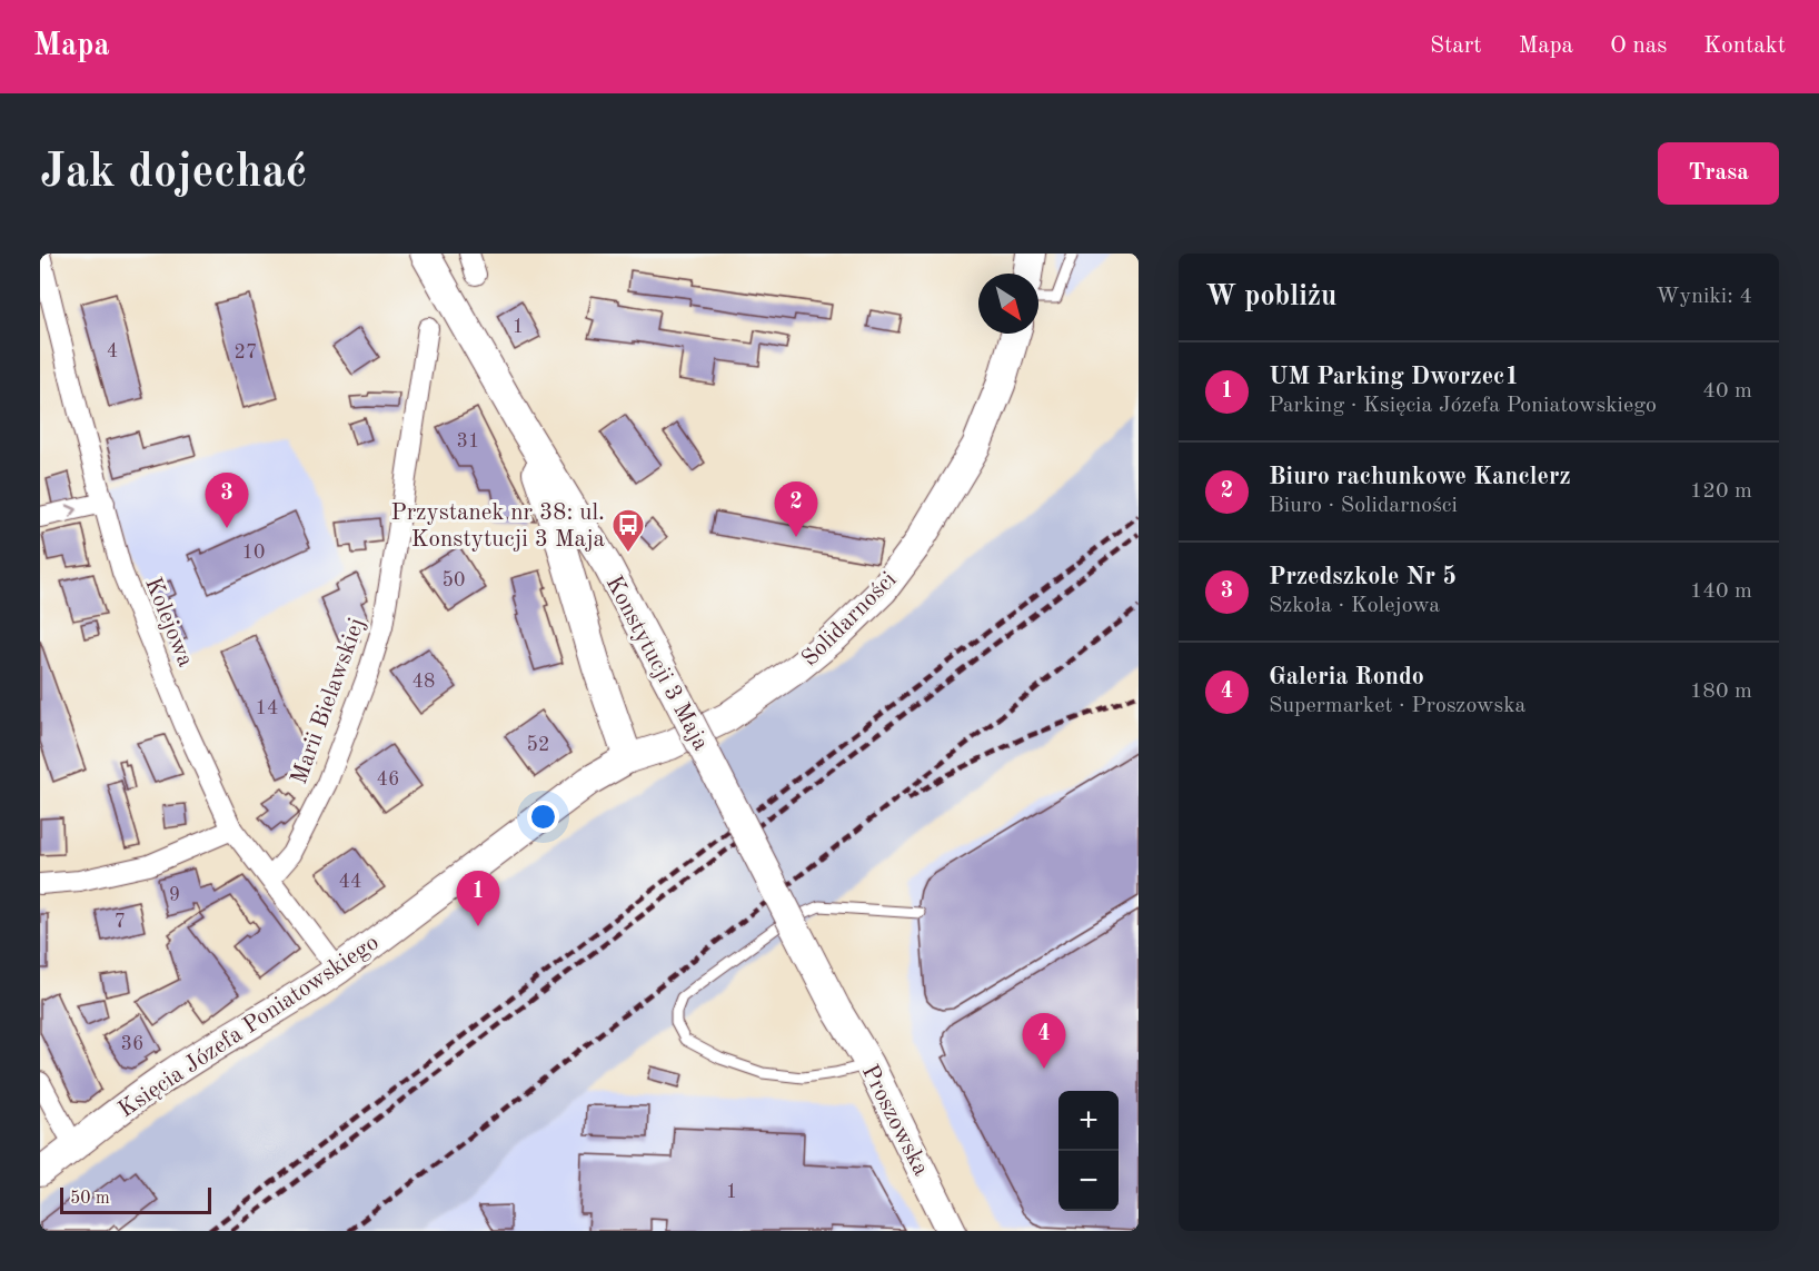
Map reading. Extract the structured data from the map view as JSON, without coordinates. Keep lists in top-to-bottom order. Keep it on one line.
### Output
{"streets":{"main road":["Solidarności","Konstytucji 3 Maja","Księcia Józefa Poniatowskiego","Proszowska"],"street":["Kolejowa","Marii Bielawskiej"]},"crossings":[["Solidarności","Księcia Józefa Poniatowskiego"],["Kolejowa","Marii Bielawskiej"],["Kolejowa","Księcia Józefa Poniatowskiego"],["Konstytucji 3 Maja","Proszowska"]],"places":{"bus stop":["Przystanek nr 38: ul. Konstytucji 3 Maja"]},"house_numbers":["1","4","27","31","10","50","48","14","52","46","44","9","7","36","1"],"scale_bar":"50 m","north":"bottom right","page":{"header":"Mapa","nav":["Start","Mapa","O nas","Kontakt"],"buttons":"Trasa","title":"Jak dojechać","heading":["W pobliżu","Wyniki: 4"],"list":[{"mark":"1","name":"UM Parking Dworzec1","note":"Parking · Księcia Józefa Poniatowskiego","value":"40 m"},{"mark":"2","name":"Biuro rachunkowe Kanclerz","note":"Biuro · Solidarności","value":"120 m"},{"mark":"3","name":"Przedszkole Nr 5","note":"Szkoła · Kolejowa","value":"140 m"},{"mark":"4","name":"Galeria Rondo","note":"Supermarket · Proszowska","value":"180 m"}],"pins":["3","2","1","4"],"map_buttons":["+","−"],"scale":"50 m"}}
